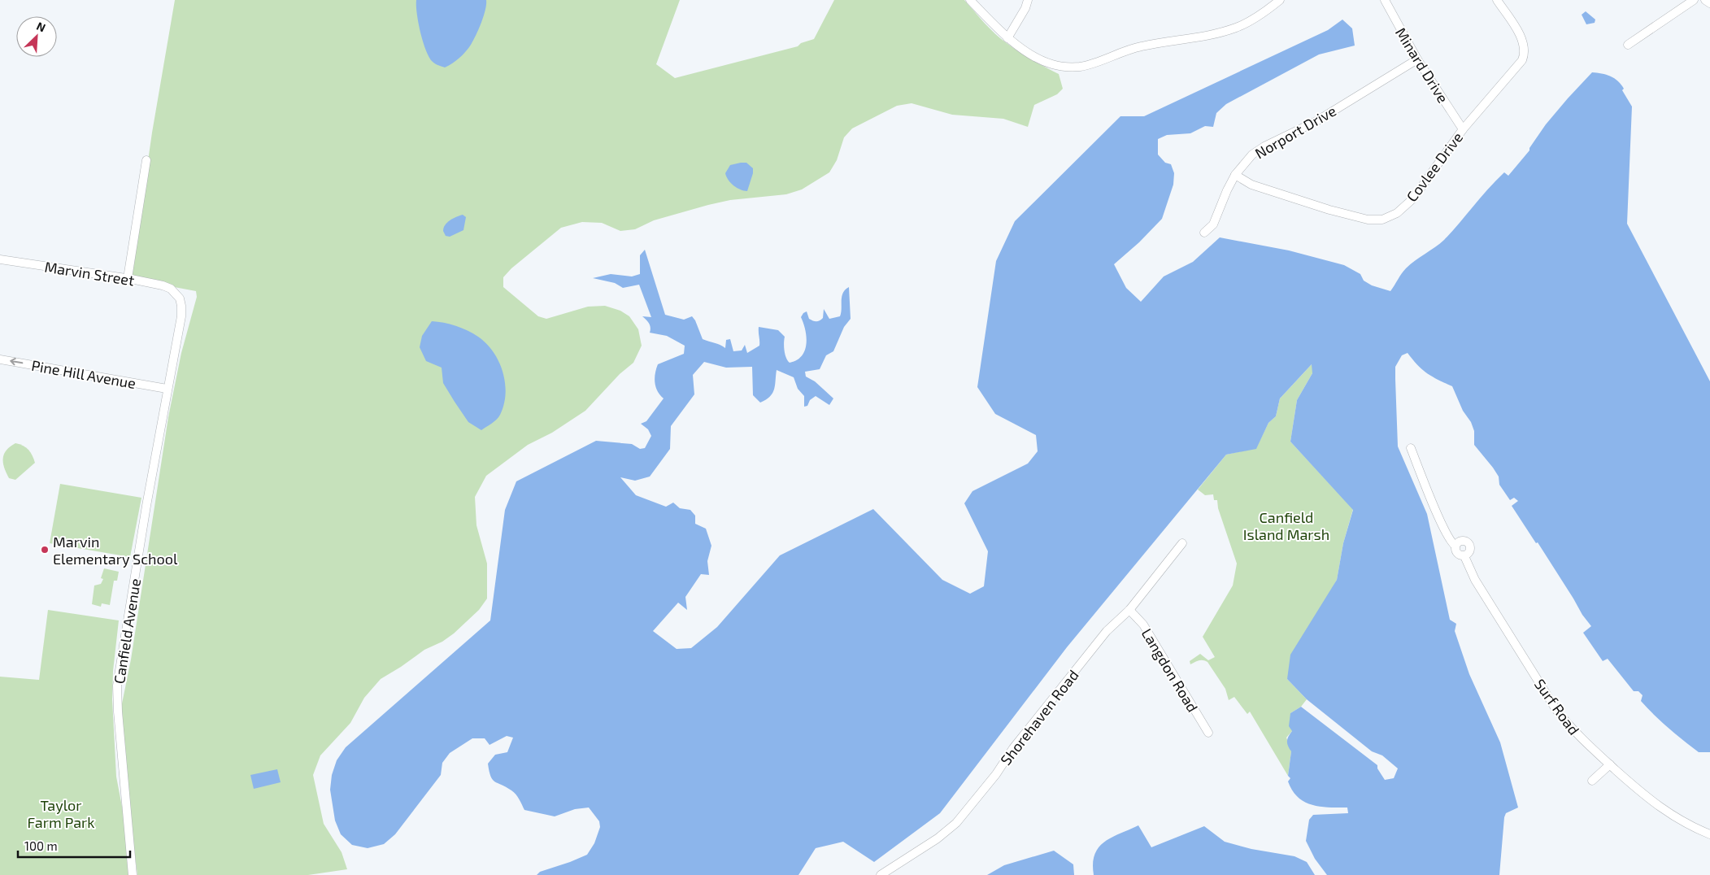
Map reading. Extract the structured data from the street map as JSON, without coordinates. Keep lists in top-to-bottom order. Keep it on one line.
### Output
{"streets":{"street":["Minard Drive","Norport Drive","Covlee Drive","Marvin Street","Pine Hill Avenue","Canfield Avenue","Langdon Road","Surf Road","Shorehaven Road"]},"crossings":[["Minard Drive","Norport Drive"],["Minard Drive","Covlee Drive"],["Norport Drive","Covlee Drive"],["Marvin Street","Canfield Avenue"],["Pine Hill Avenue","Canfield Avenue"],["Langdon Road","Shorehaven Road"]],"one_way":["Pine Hill Avenue"],"parks":["Canfield Island Marsh","Taylor Farm Park"],"places":["Marvin Elementary School"],"scale_bar":"100 m","north":"top right"}
